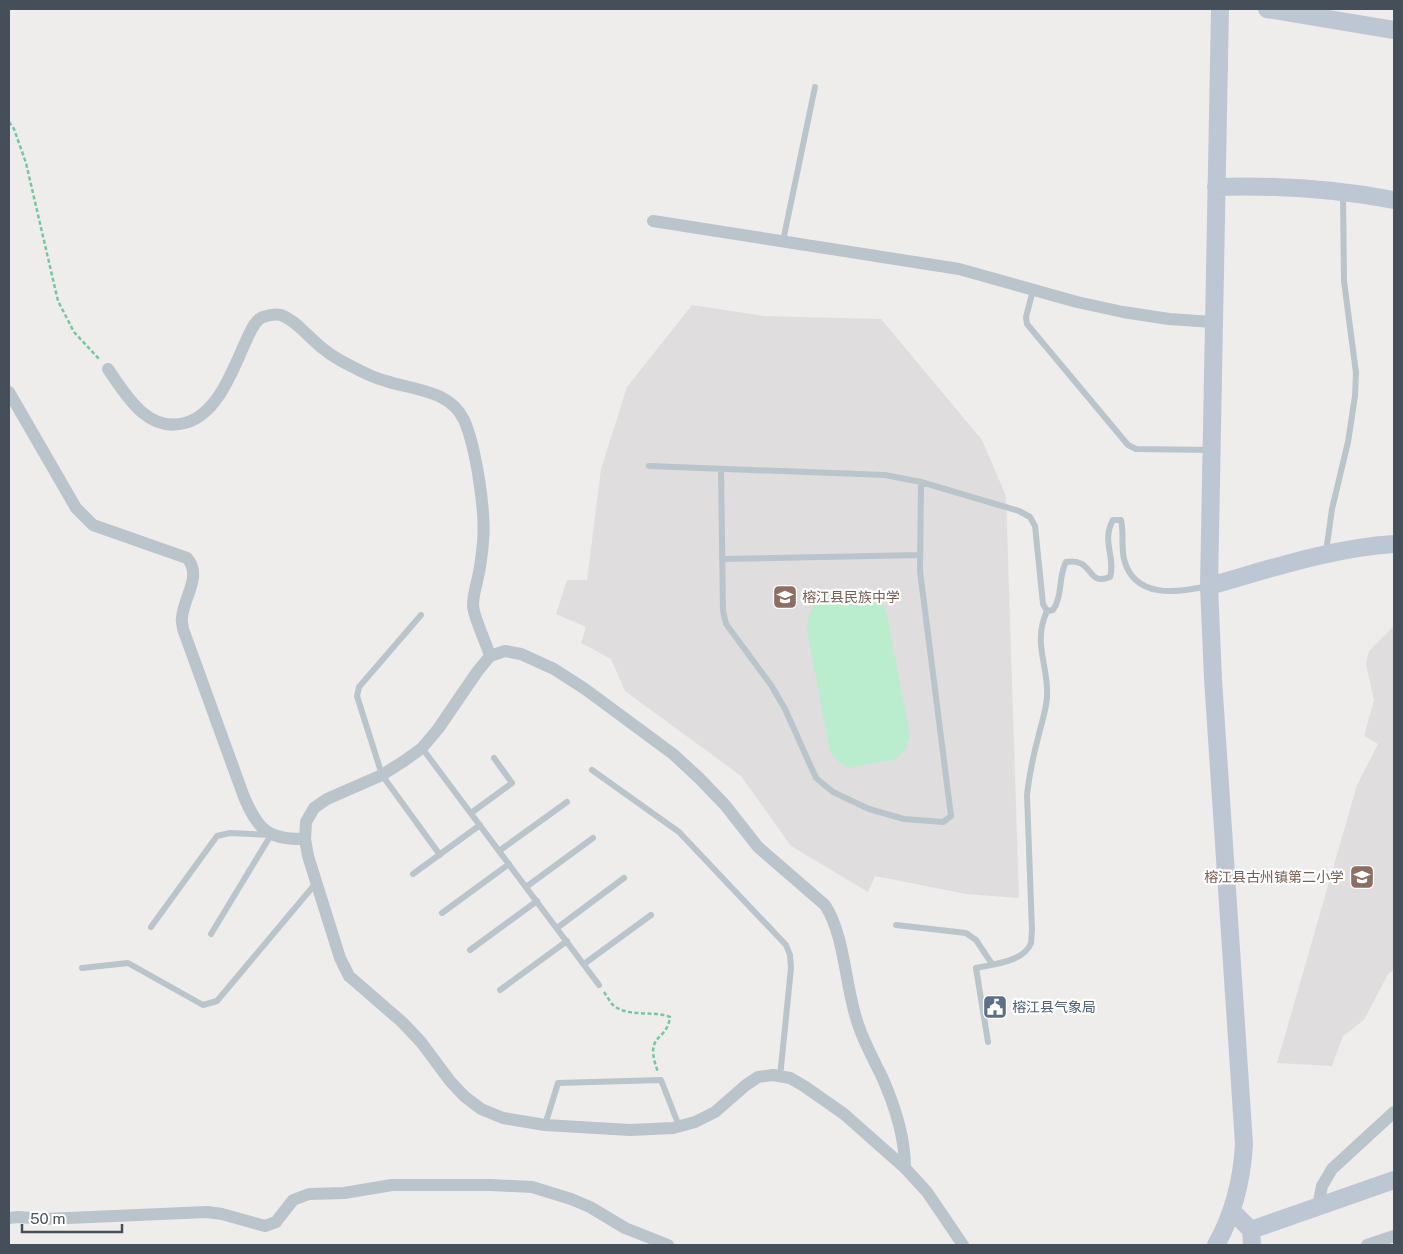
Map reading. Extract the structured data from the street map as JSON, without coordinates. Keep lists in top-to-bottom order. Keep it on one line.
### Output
{"places":{"school or university":["榕江县民族中学","榕江县古州镇第二小学"],"public building":["榕江县气象局"]},"scale_bar":"50 m"}
